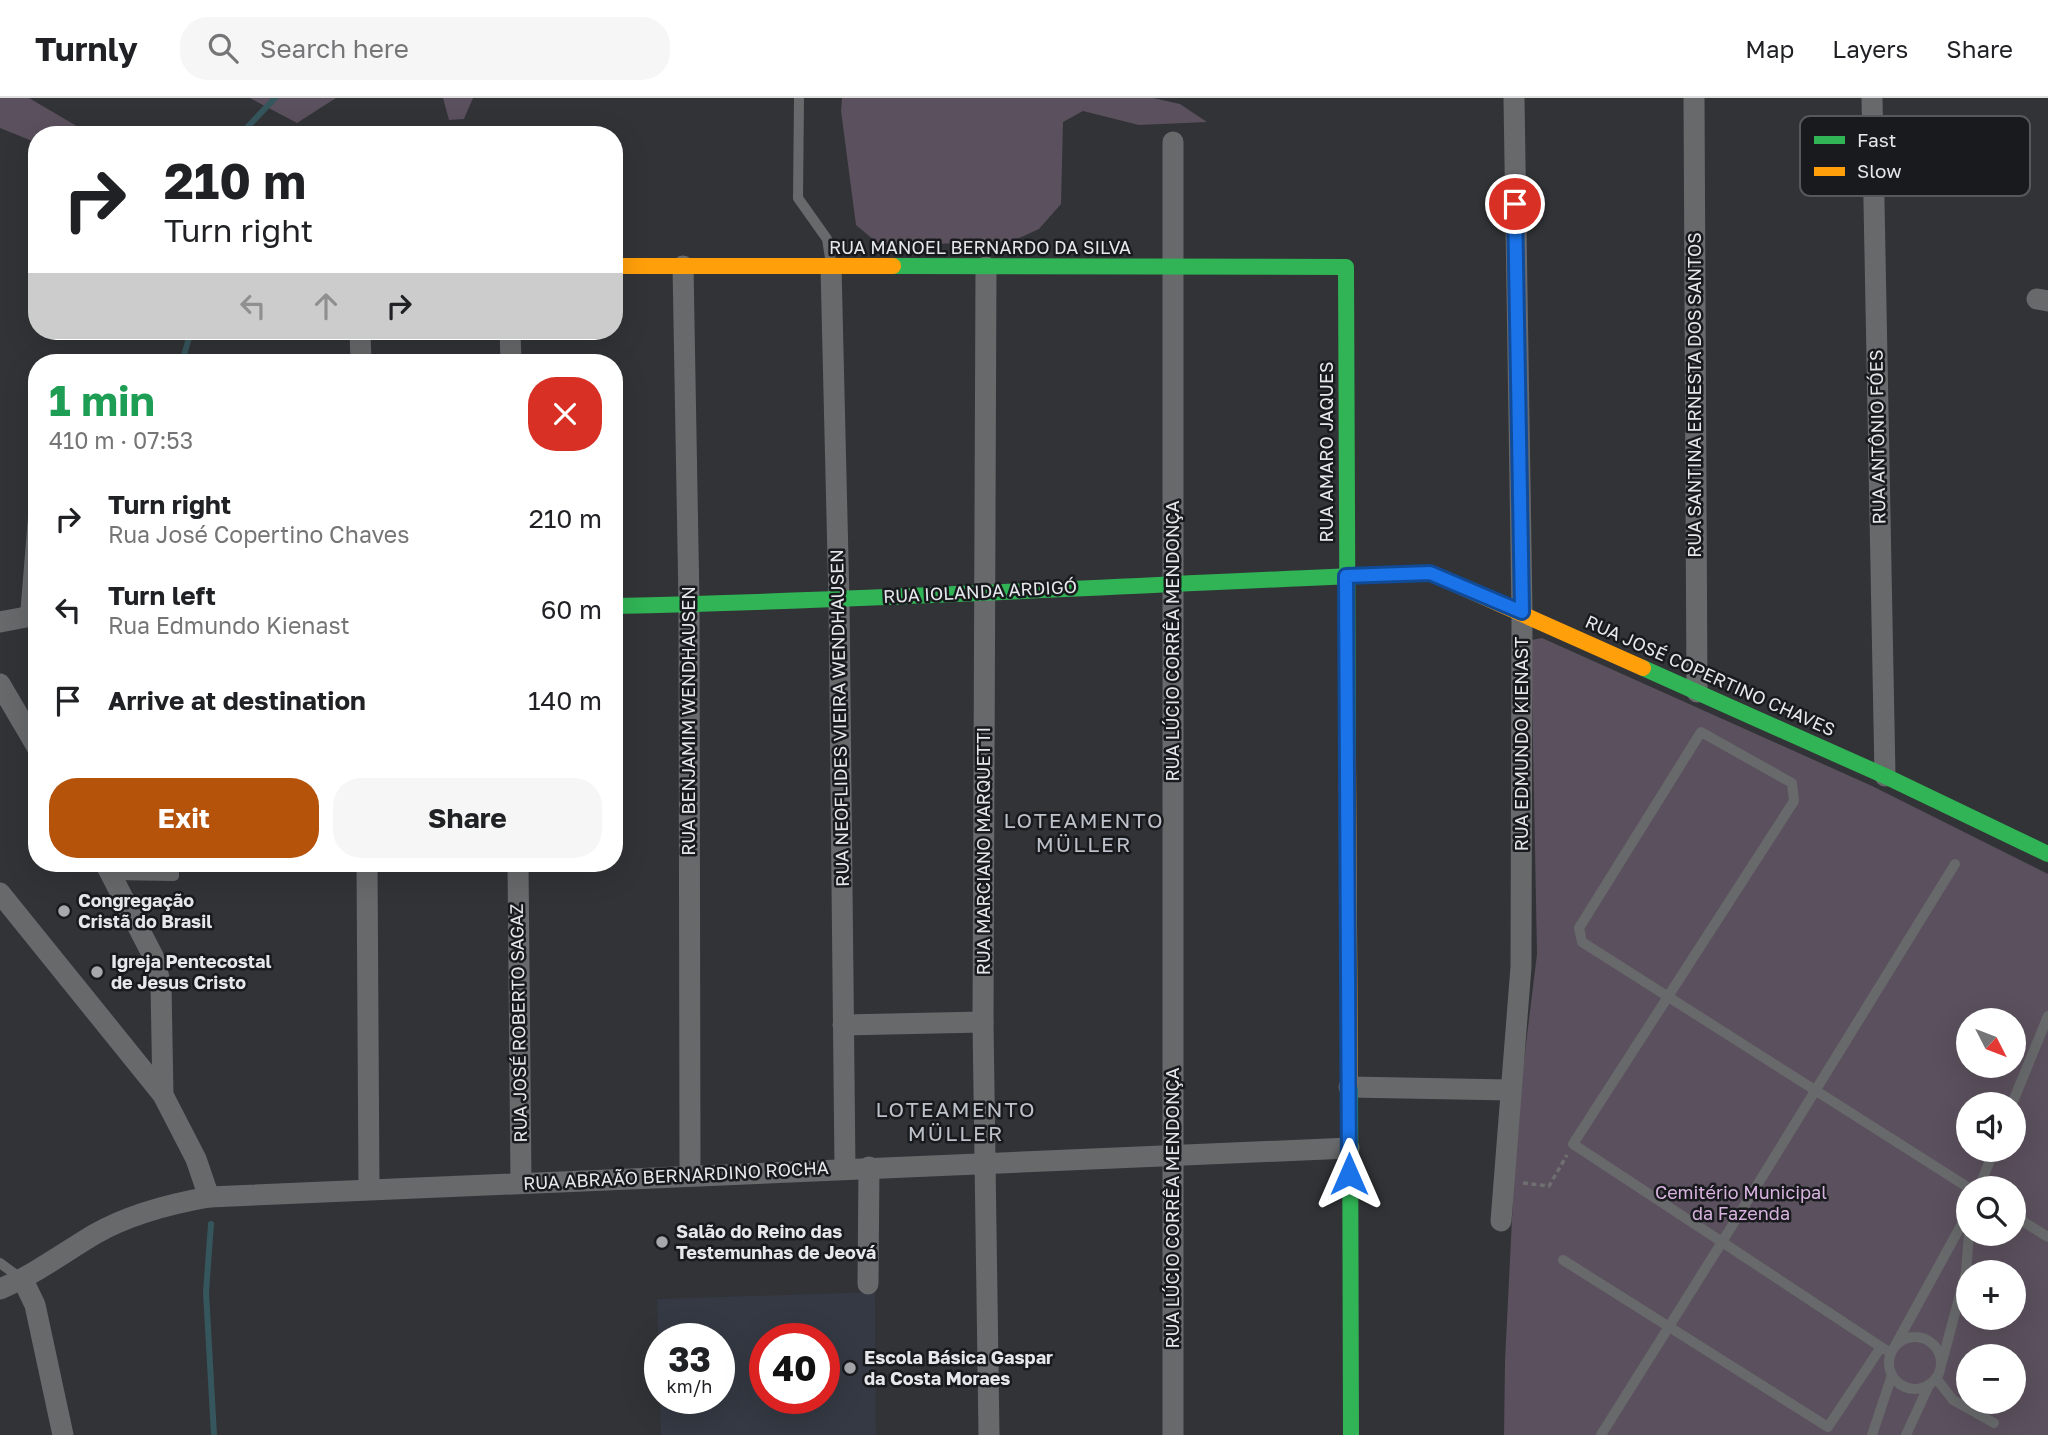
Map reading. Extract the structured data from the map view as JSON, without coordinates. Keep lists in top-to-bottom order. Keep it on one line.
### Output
{"streets":{"street":["RUA MANOEL BERNARDO DA SILVA","RUA SANTINA ERNESTA DOS SANTOS","RUA ANTÔNIO FÓES","RUA AMARO JAQUES","RUA IOLANDA ARDIGÓ","RUA LÚCIO CORRÊA MENDONÇA","RUA JOSÉ COPERTINO CHAVES","RUA NEOFLIDES VIEIRA WENDHAUSEN","RUA BENJAMIM WENDHAUSEN","RUA EDMUNDO KIENAST","RUA MARCIANO MARQUETTI","RUA JOSÉ ROBERTO SAGAZ","RUA ABRAÃO BERNARDINO ROCHA"]},"crossings":[["RUA MANOEL BERNARDO DA SILVA","RUA AMARO JAQUES"],["RUA MANOEL BERNARDO DA SILVA","RUA LÚCIO CORRÊA MENDONÇA"],["RUA MANOEL BERNARDO DA SILVA","RUA NEOFLIDES VIEIRA WENDHAUSEN"],["RUA MANOEL BERNARDO DA SILVA","RUA BENJAMIM WENDHAUSEN"],["RUA MANOEL BERNARDO DA SILVA","RUA MARCIANO MARQUETTI"],["RUA SANTINA ERNESTA DOS SANTOS","RUA JOSÉ COPERTINO CHAVES"],["RUA ANTÔNIO FÓES","RUA JOSÉ COPERTINO CHAVES"],["RUA AMARO JAQUES","RUA IOLANDA ARDIGÓ"],["RUA AMARO JAQUES","RUA JOSÉ COPERTINO CHAVES"],["RUA AMARO JAQUES","RUA ABRAÃO BERNARDINO ROCHA"],["RUA IOLANDA ARDIGÓ","RUA LÚCIO CORRÊA MENDONÇA"],["RUA IOLANDA ARDIGÓ","RUA JOSÉ COPERTINO CHAVES"],["RUA IOLANDA ARDIGÓ","RUA NEOFLIDES VIEIRA WENDHAUSEN"],["RUA IOLANDA ARDIGÓ","RUA BENJAMIM WENDHAUSEN"],["RUA IOLANDA ARDIGÓ","RUA MARCIANO MARQUETTI"],["RUA LÚCIO CORRÊA MENDONÇA","RUA ABRAÃO BERNARDINO ROCHA"],["RUA JOSÉ COPERTINO CHAVES","RUA EDMUNDO KIENAST"],["RUA NEOFLIDES VIEIRA WENDHAUSEN","RUA ABRAÃO BERNARDINO ROCHA"],["RUA BENJAMIM WENDHAUSEN","RUA ABRAÃO BERNARDINO ROCHA"],["RUA MARCIANO MARQUETTI","RUA ABRAÃO BERNARDINO ROCHA"],["RUA JOSÉ ROBERTO SAGAZ","RUA ABRAÃO BERNARDINO ROCHA"]],"districts":["LOTEAMENTO MÜLLER","LOTEAMENTO MÜLLER"],"parks":["Cemitério Municipal da Fazenda"],"places":["Congregação Cristã do Brasil","Igreja Pentecostal de Jesus Cristo","Salão do Reino das Testemunhas de Jeová","Escola Básica Gaspar da Costa Moraes"],"legend":["Fast","Slow"],"north":"bottom right","page":{"header":"Turnly","search":"Search here","nav":["Map","Layers","Share"],"turn":["210 m","Turn right"],"heading":["1 min","410 m · 07:53"],"list":[{"name":"Turn right","note":"Rua José Copertino Chaves","value":"210 m"},{"name":"Turn left","note":"Rua Edmundo Kienast","value":"60 m"},{"name":"Arrive at destination","value":"140 m"}],"buttons":["Exit","Share"],"map_buttons":["+","−"],"speed":"33 km/h","limit":"40"}}
